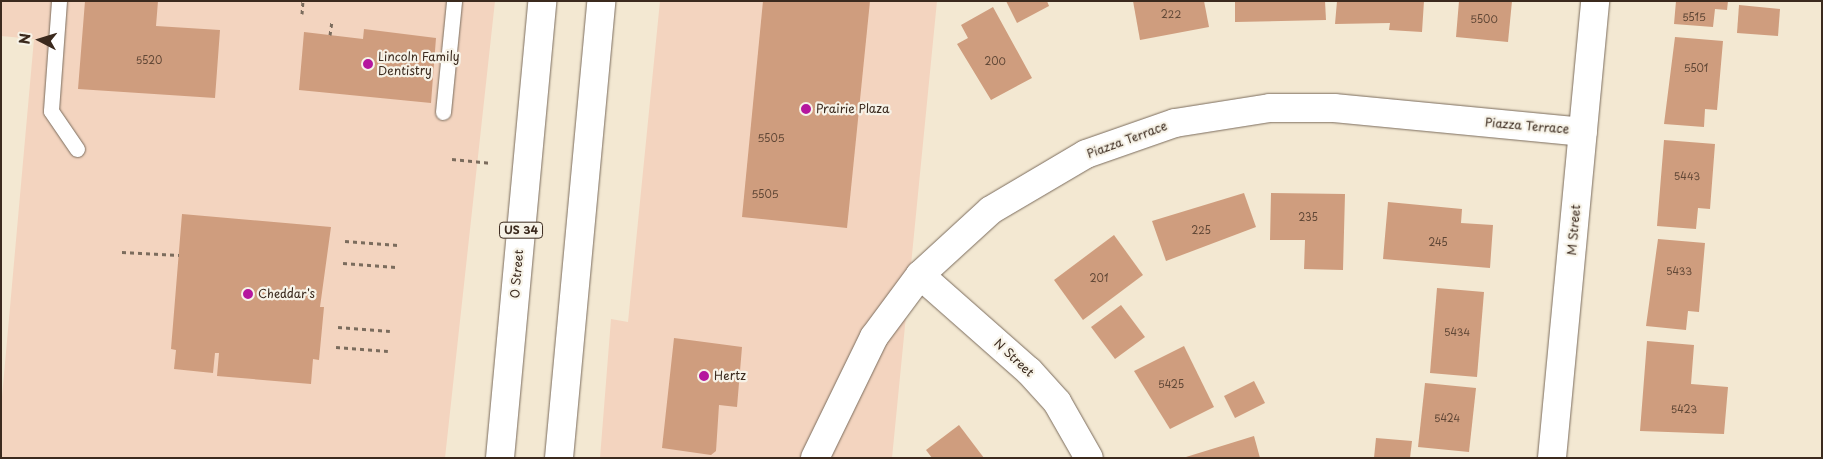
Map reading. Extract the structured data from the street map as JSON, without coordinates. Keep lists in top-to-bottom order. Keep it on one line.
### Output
{"streets":{"street":["Piazza Terrace","US 34","M Street","O Street","N Street"]},"crossings":[["Piazza Terrace","M Street"],["Piazza Terrace","N Street"]],"places":["Lincoln Family Dentistry","Prairie Plaza","Cheddar's","Hertz"],"house_numbers":["222","5515","5500","5520","200","5501","5505","5443","5505","235","225","245","5433","201","5434","5425","5423","5424"],"north":"left"}
